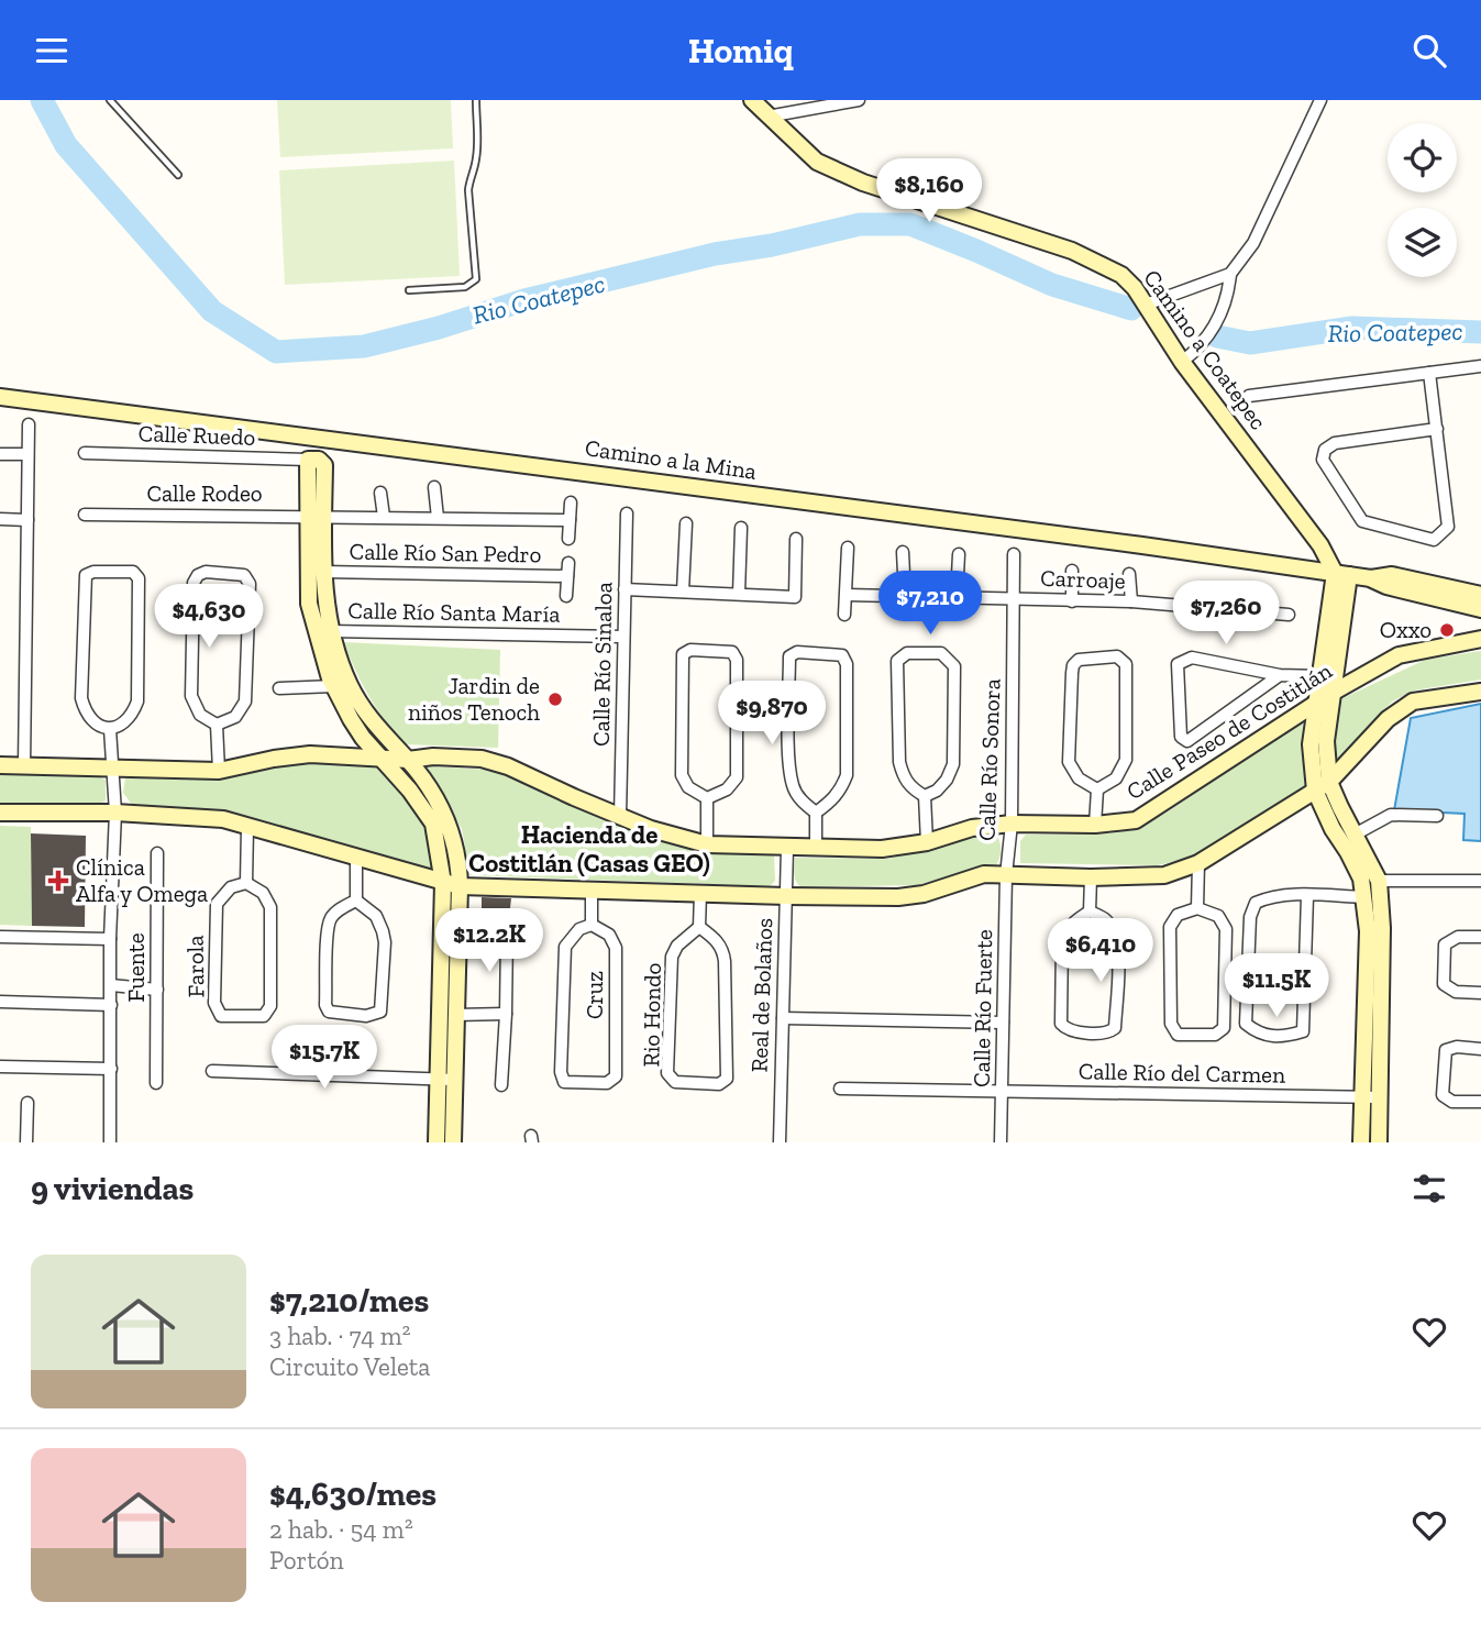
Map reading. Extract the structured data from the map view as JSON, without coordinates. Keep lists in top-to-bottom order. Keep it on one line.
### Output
{"streets":{"street":["Camino a Coatepec","Calle Ruedo","Camino a la Mina","Calle Rodeo","Calle Río San Pedro","Carroaje","Calle Río Santa María","Calle Río Sinaloa","Calle Paseo de Costitlán","Calle Río Sonora","Farola","Fuente","Cruz","Real de Bolaños","Calle Río Fuerte","Rio Hondo","Calle Río del Carmen"]},"crossings":[["Camino a Coatepec","Camino a la Mina"],["Carroaje","Calle Río Sonora"],["Calle Río Santa María","Calle Río Sinaloa"],["Calle Río Sinaloa","Calle Paseo de Costitlán"],["Calle Paseo de Costitlán","Calle Río Sonora"],["Calle Paseo de Costitlán","Real de Bolaños"],["Calle Río Sonora","Calle Río Fuerte"],["Calle Río Fuerte","Calle Río del Carmen"]],"districts":["Hacienda de Costitlán (Casas GEO)"],"water":["Rio Coatepec"],"places":{"other":["Oxxo","Jardin de niños Tenoch"],"health":["Clínica Alfa y Omega"]},"page":{"header":"Homiq","price":["$8,160","$7,210","$7,260","$4,630","$9,870","$12.2K","$6,410","$11.5K","$15.7K"],"heading":"9 viviendas","list":[{"name":"$7,210/mes","note":"3 hab. · 74 m² · Circuito Veleta"},{"name":"$4,630/mes","note":"2 hab. · 54 m² · Portón"}]}}
